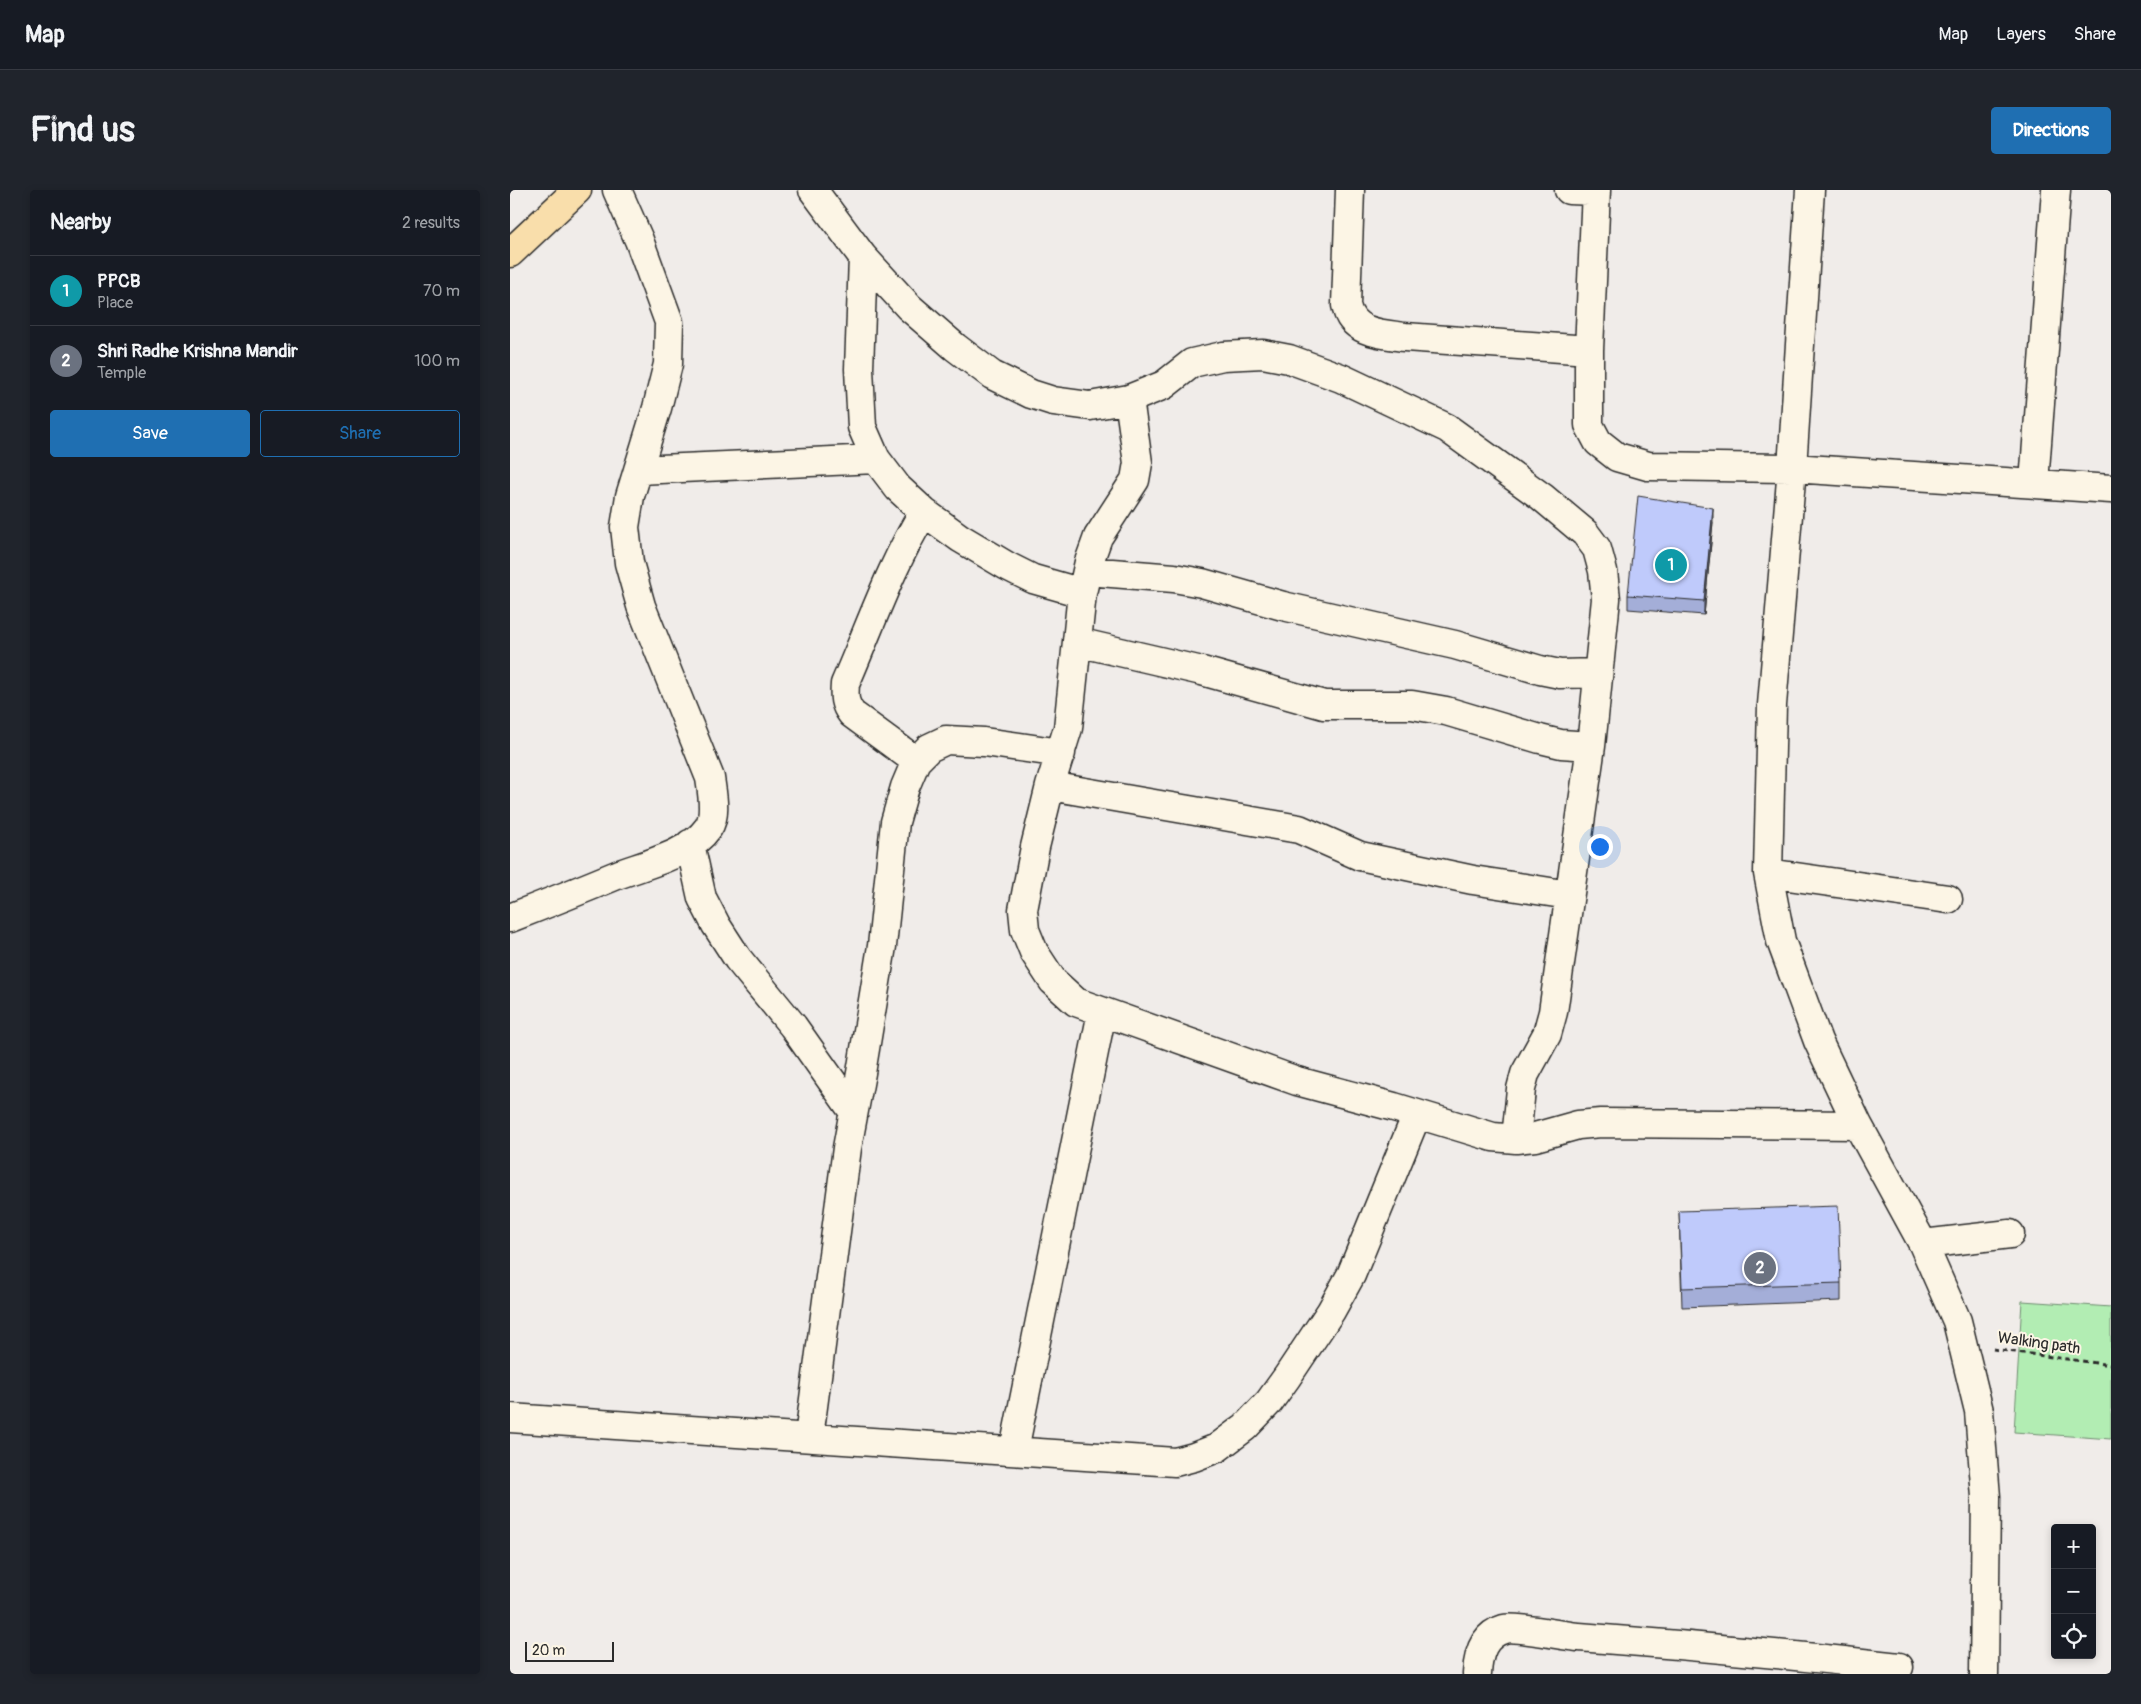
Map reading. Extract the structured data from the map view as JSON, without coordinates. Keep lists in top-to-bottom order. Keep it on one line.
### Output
{"streets":{"path":["Walking path"]},"scale_bar":"20 m","page":{"header":"Map","nav":["Map","Layers","Share"],"buttons":["Directions",["Save","Share"]],"title":"Find us","heading":["Nearby","2 results"],"list":[{"mark":"1","name":"PPCB","note":"Place","value":"70 m"},{"mark":"2","name":"Shri Radhe Krishna Mandir","note":"Temple","value":"100 m"}],"pins":["1","2"],"map_buttons":["+","−"],"scale":"20 m"}}
